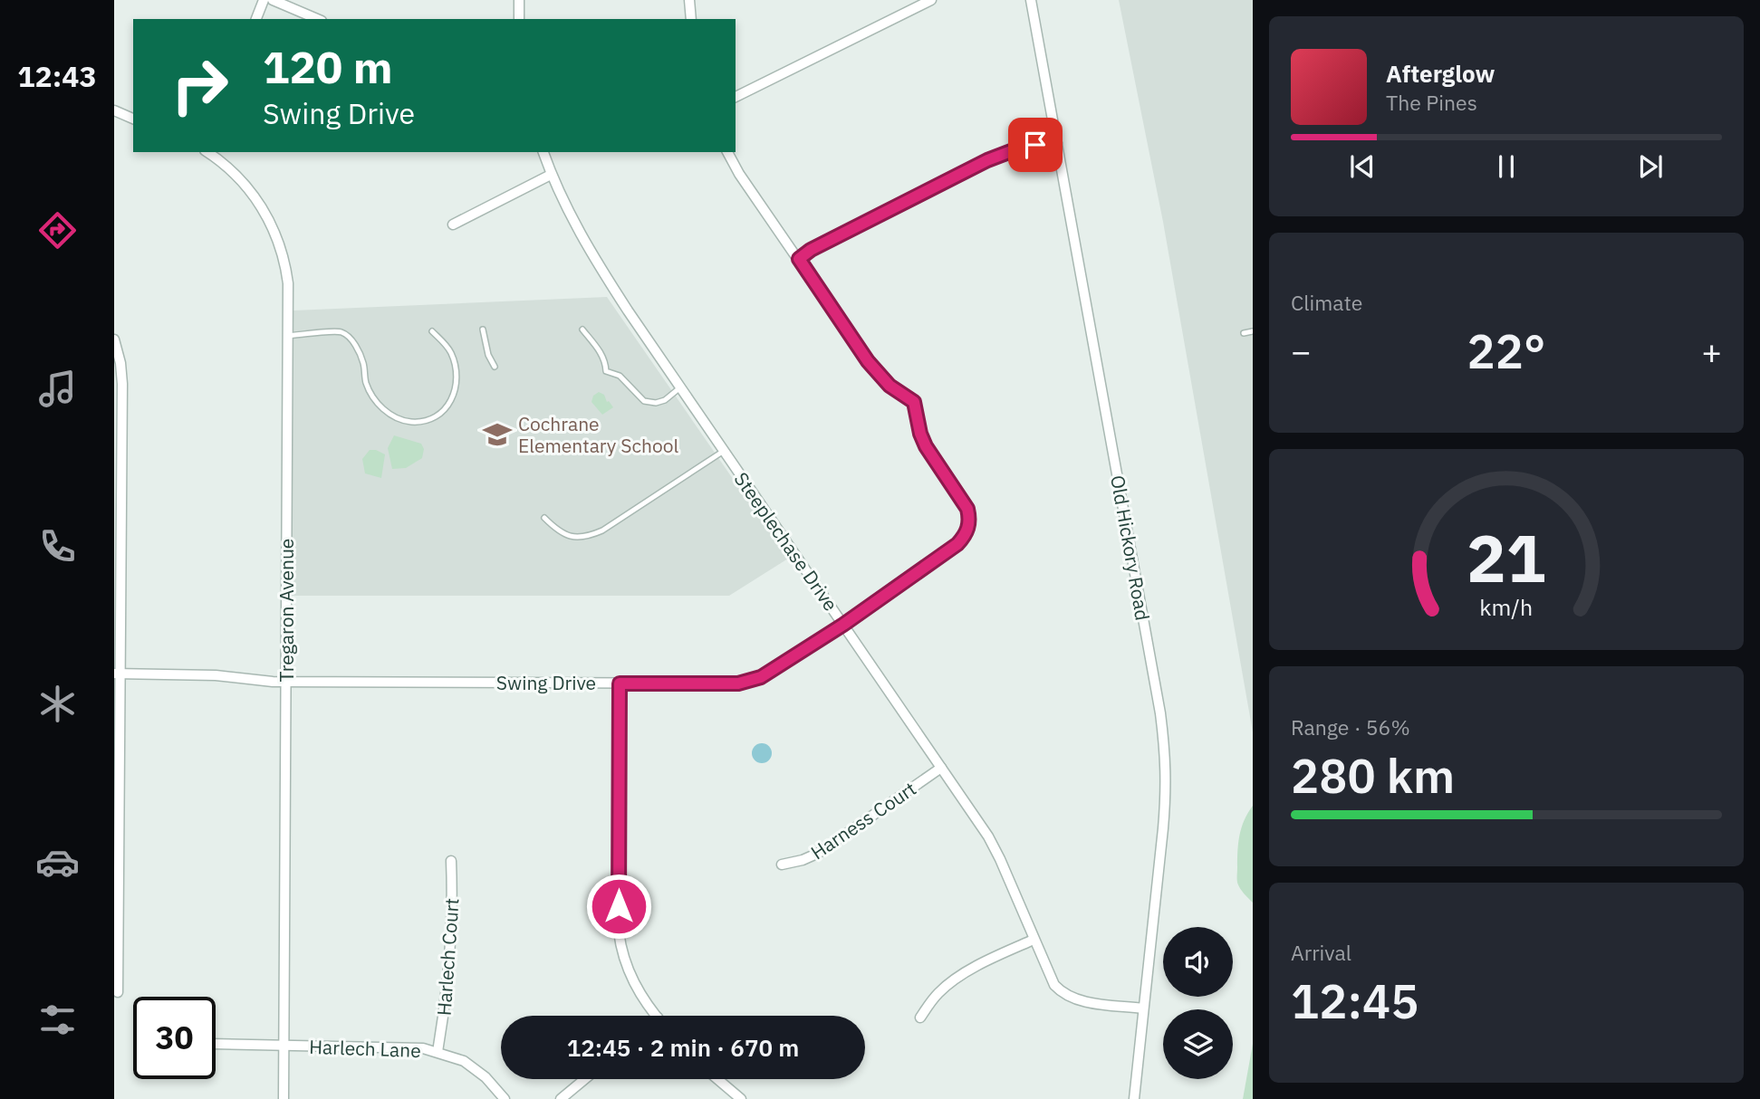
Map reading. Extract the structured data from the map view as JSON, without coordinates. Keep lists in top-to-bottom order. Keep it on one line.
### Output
{"streets":{"street":["Steeplechase Drive","Old Hickory Road","Tregaron Avenue","Swing Drive","Harness Court","Harlech Court","Harlech Lane"]},"crossings":[["Steeplechase Drive","Old Hickory Road"],["Steeplechase Drive","Swing Drive"],["Steeplechase Drive","Harness Court"],["Tregaron Avenue","Swing Drive"],["Tregaron Avenue","Harlech Lane"],["Harlech Court","Harlech Lane"]],"places":{"school or university":["Cochrane Elementary School"]},"page":{"tabs":"12:43","turn":["120 m","Swing Drive"],"song":["Afterglow","The Pines"],"tile":["Climate",["Range · 56%","280 km"],["Arrival","12:45"]],"heat":["−","22°","+"],"limit":"30","trip":"12:45 · 2 min · 670 m","gauge":["21","km/h"]}}
